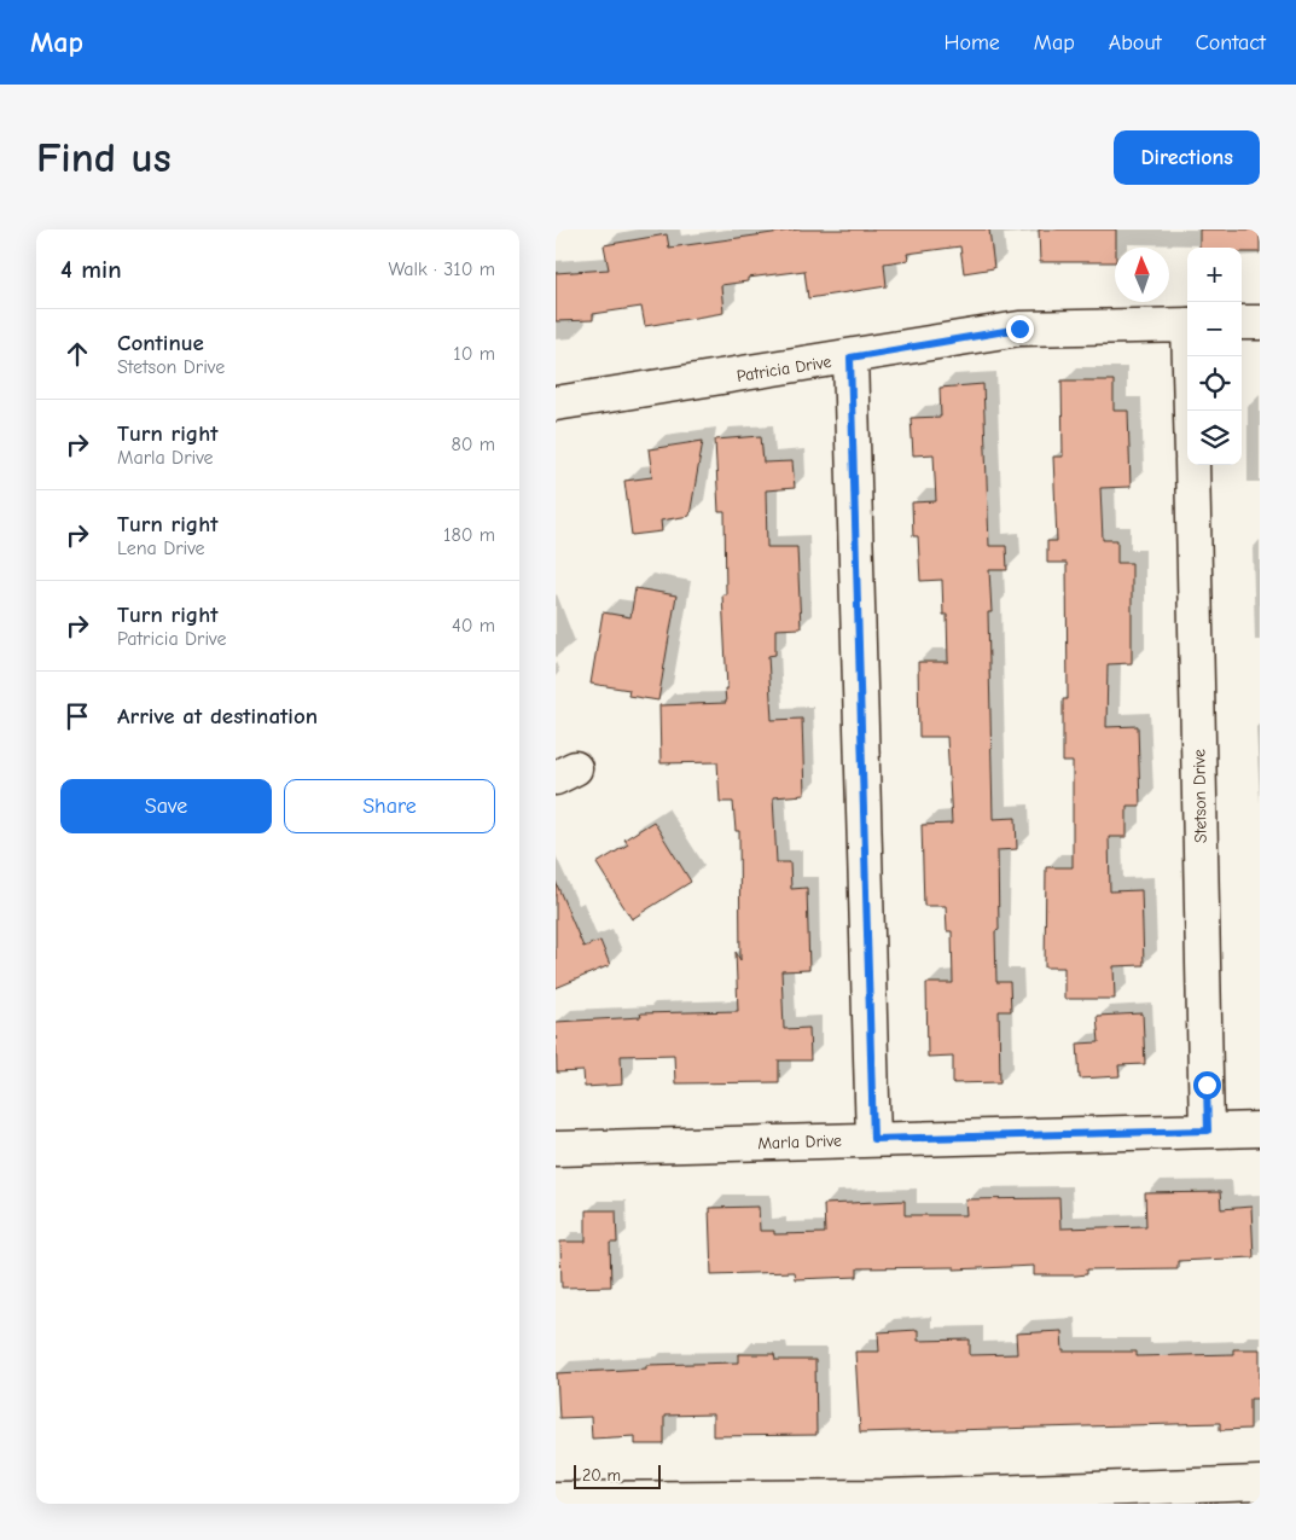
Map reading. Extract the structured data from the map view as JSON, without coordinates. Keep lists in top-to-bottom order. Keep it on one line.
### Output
{"streets":{"street":["Patricia Drive","Stetson Drive","Marla Drive"]},"crossings":[["Stetson Drive","Marla Drive"]],"scale_bar":"20 m","north":"top","page":{"header":"Map","nav":["Home","Map","About","Contact"],"buttons":["Directions",["Save","Share"]],"title":"Find us","heading":["4 min","Walk · 310 m"],"map_buttons":["+","−"],"list":[["Continue","Stetson Drive","10 m"],["Turn right","Marla Drive","80 m"],["Turn right","Lena Drive","180 m"],["Turn right","Patricia Drive","40 m"],"Arrive at destination"],"scale":"20 m"}}
